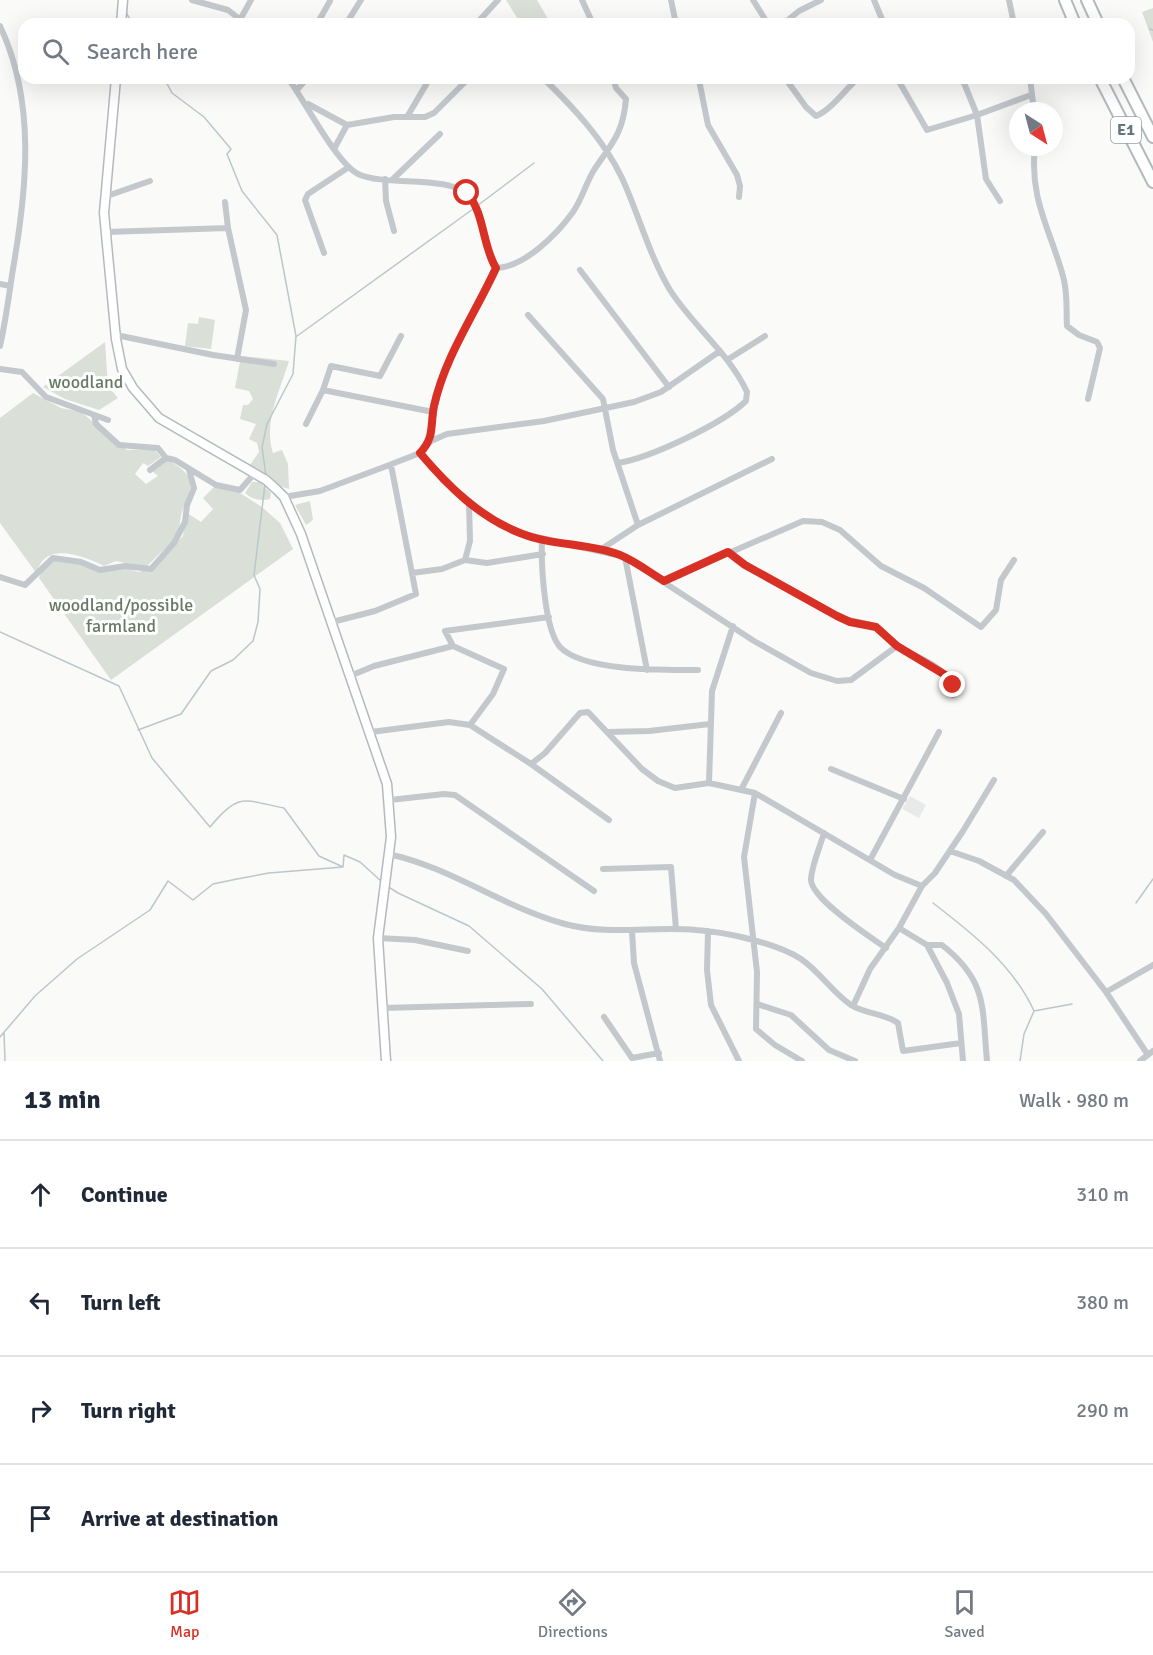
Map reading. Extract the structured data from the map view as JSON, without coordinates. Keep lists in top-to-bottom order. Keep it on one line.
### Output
{"streets":{"highway":["E1"]},"parks":["woodland","woodland/possible farmland"],"north":"bottom right","page":{"search":"Search here","heading":["13 min","Walk · 980 m"],"list":[["Continue","310 m"],["Turn left","380 m"],["Turn right","290 m"],"Arrive at destination"],"nav":["Map","Directions","Saved"]}}
